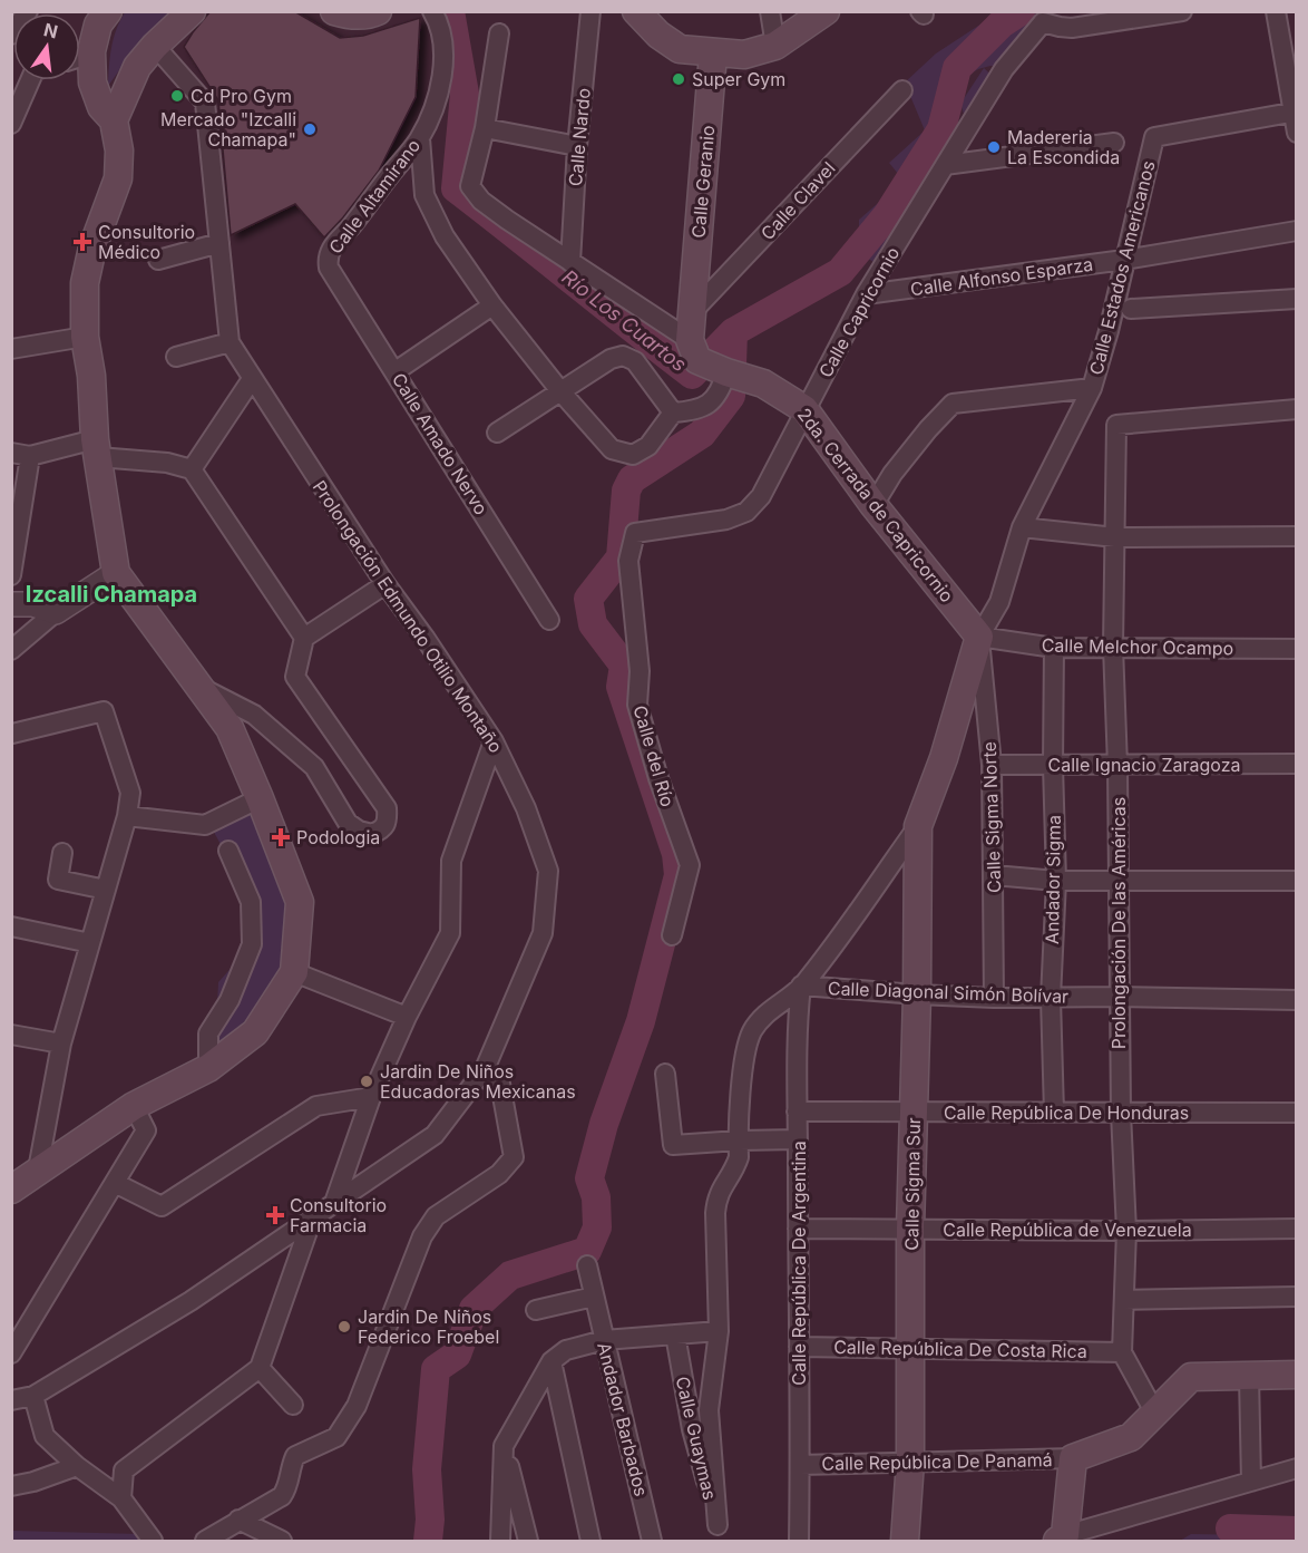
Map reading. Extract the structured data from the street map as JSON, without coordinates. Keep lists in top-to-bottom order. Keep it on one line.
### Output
{"streets":{"main road":["Calle Geranio","Calle Estados Americanos","2da. Cerrada de Capricornio","Calle Sigma Sur"],"street":["Calle Nardo","Calle Altamirano","Calle Clavel","Calle Alfonso Esparza","Calle Capricornio","Calle Amado Nervo","Prolongación Edmundo Otilio Montaño","Calle Melchor Ocampo","Calle del Río","Calle Ignacio Zaragoza","Calle Sigma Norte","Andador Sigma","Prolongación De las Américas","Calle Diagonal Simón Bolívar","Calle República De Honduras","Calle República de Venezuela","Calle República De Argentina","Calle República De Costa Rica","Andador Barbados","Calle Guaymas","Calle República De Panamá"]},"crossings":[["Calle Geranio","Calle Clavel"],["Calle Altamirano","Calle Amado Nervo"],["Calle Estados Americanos","Calle Alfonso Esparza"],["Calle Estados Americanos","2da. Cerrada de Capricornio"],["Calle Estados Americanos","Calle Melchor Ocampo"],["Calle Estados Americanos","Calle Sigma Norte"],["Calle Estados Americanos","Calle Diagonal Simón Bolívar"],["Calle Estados Americanos","Calle Sigma Sur"],["Calle Estados Americanos","Calle República De Argentina"],["Calle Estados Americanos","Calle Guaymas"],["Calle Alfonso Esparza","Calle Capricornio"],["Calle Capricornio","2da. Cerrada de Capricornio"],["Calle Capricornio","Calle del Río"],["2da. Cerrada de Capricornio","Calle Melchor Ocampo"],["2da. Cerrada de Capricornio","Calle Sigma Norte"],["Calle Melchor Ocampo","Calle Sigma Norte"],["Calle Melchor Ocampo","Andador Sigma"],["Calle Melchor Ocampo","Prolongación De las Américas"],["Calle Ignacio Zaragoza","Calle Sigma Norte"],["Calle Ignacio Zaragoza","Andador Sigma"],["Calle Ignacio Zaragoza","Prolongación De las Américas"],["Calle Sigma Norte","Calle Diagonal Simón Bolívar"],["Andador Sigma","Calle Diagonal Simón Bolívar"],["Andador Sigma","Calle República De Honduras"],["Prolongación De las Américas","Calle Diagonal Simón Bolívar"],["Prolongación De las Américas","Calle República De Honduras"],["Prolongación De las Américas","Calle República de Venezuela"],["Prolongación De las Américas","Calle República De Costa Rica"],["Calle Diagonal Simón Bolívar","Calle Sigma Sur"],["Calle Diagonal Simón Bolívar","Calle República De Argentina"],["Calle República De Honduras","Calle Sigma Sur"],["Calle República De Honduras","Calle República De Argentina"],["Calle Sigma Sur","Calle República de Venezuela"],["Calle Sigma Sur","Calle República De Costa Rica"],["Calle Sigma Sur","Calle República De Panamá"],["Calle República de Venezuela","Calle República De Argentina"],["Calle República De Argentina","Calle República De Costa Rica"],["Calle República De Argentina","Calle República De Panamá"]],"districts":["Izcalli Chamapa"],"water":["Río Los Cuartos"],"places":{"other":["Super Gym","Cd Pro Gym","Mercado \"Izcalli Chamapa\"","Madereria La Escondida","Jardin De Niños Educadoras Mexicanas","Jardin De Niños Federico Froebel"],"health":["Consultorio Médico","Podologia","Consultorio Farmacia"]},"north":"top"}
